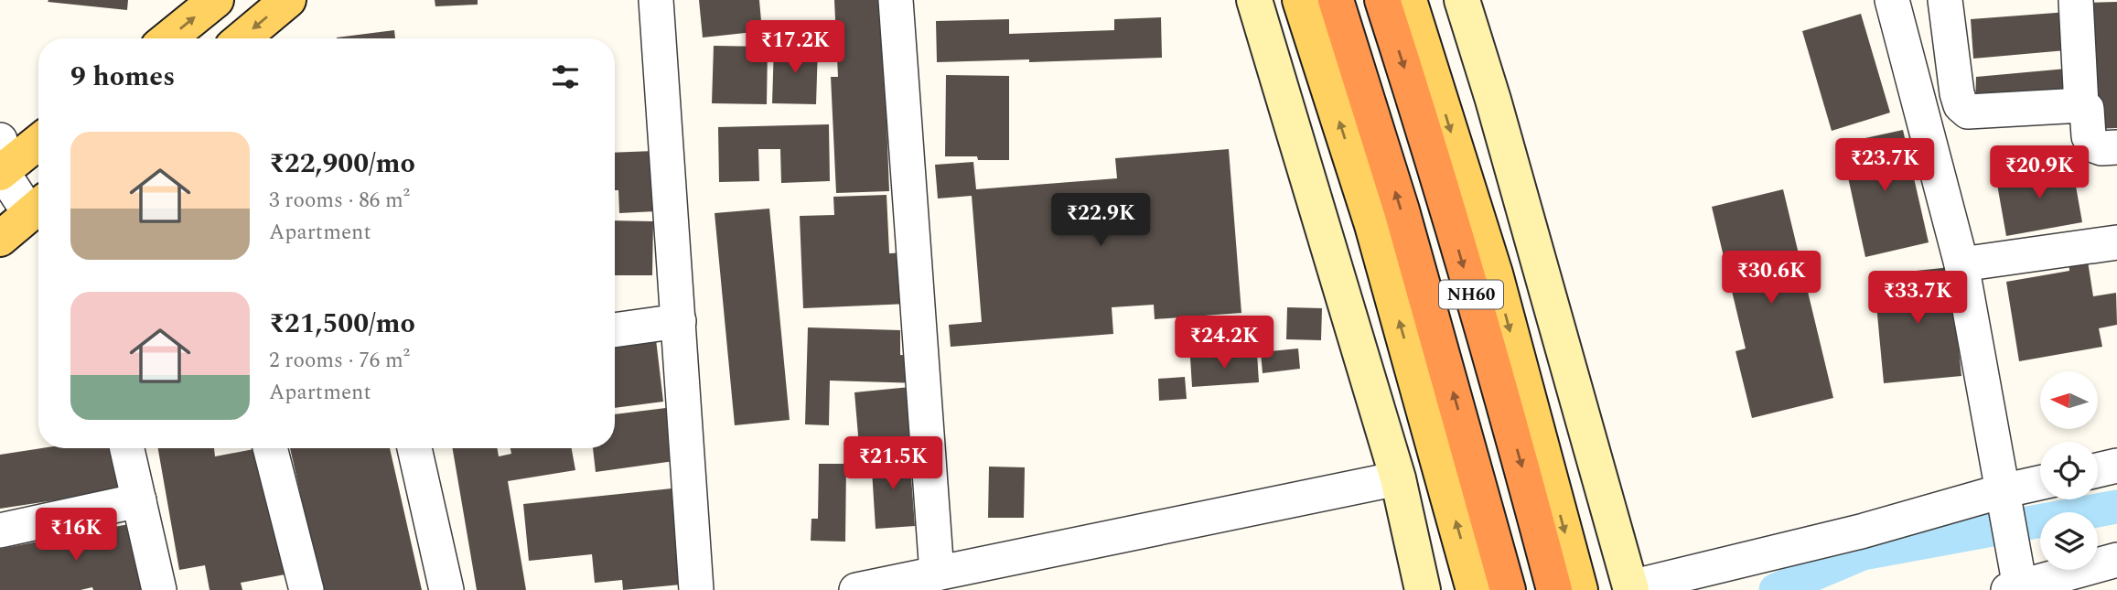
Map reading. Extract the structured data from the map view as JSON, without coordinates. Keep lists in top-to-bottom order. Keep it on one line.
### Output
{"streets":{"highway":["NH60"]},"north":"left","page":{"price":["₹17.2K","₹23.7K","₹20.9K","₹22.9K","₹30.6K","₹33.7K","₹24.2K","₹21.5K","₹16K"],"heading":"9 homes","list":[{"name":"₹22,900/mo","note":"3 rooms · 86 m² · Apartment"},{"name":"₹21,500/mo","note":"2 rooms · 76 m² · Apartment"}]}}
